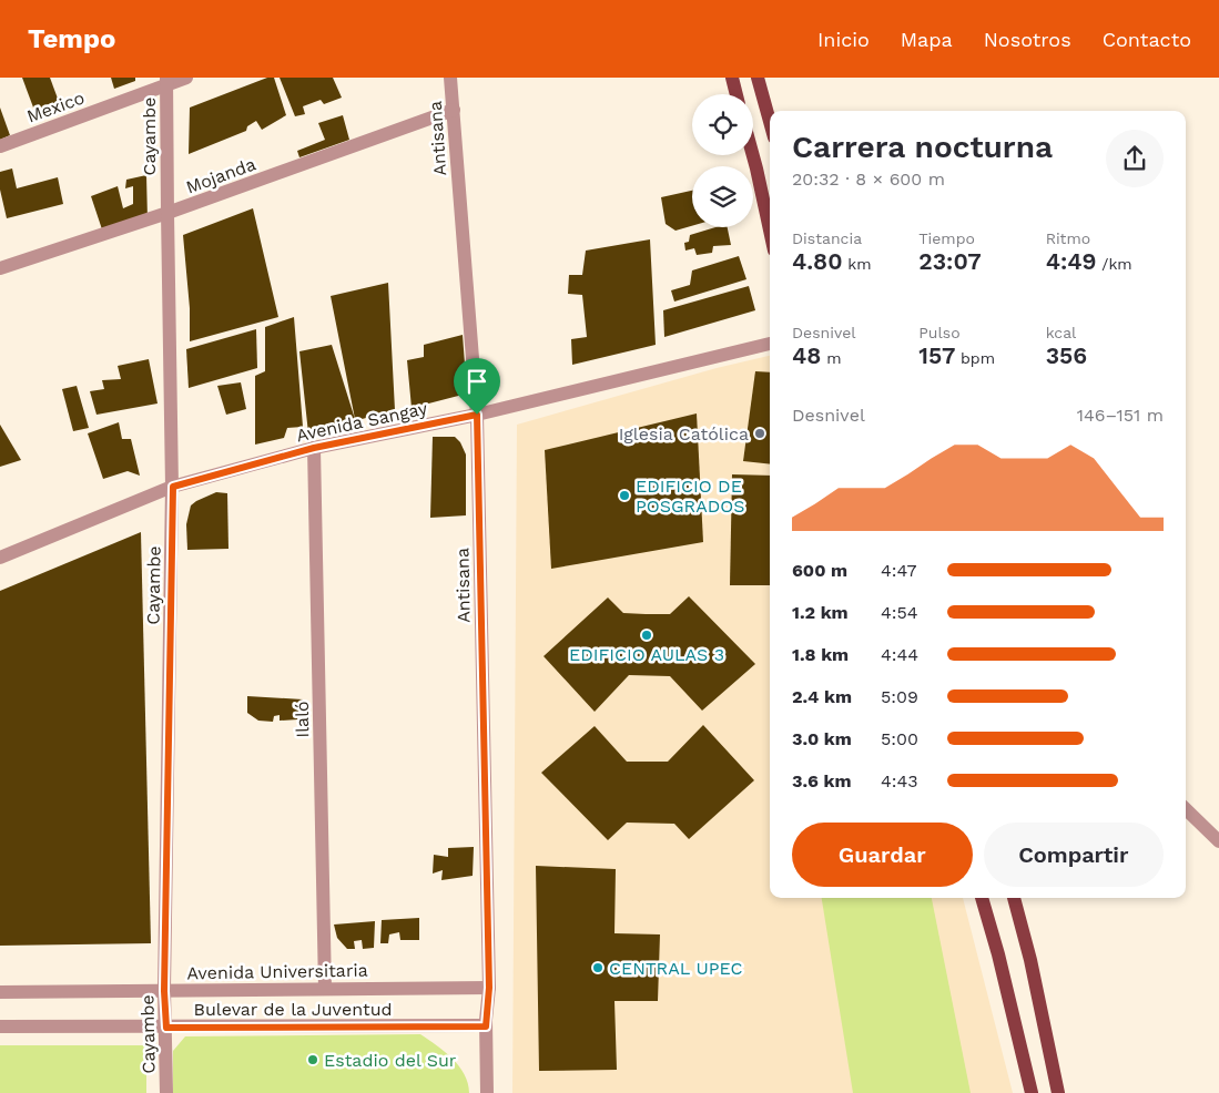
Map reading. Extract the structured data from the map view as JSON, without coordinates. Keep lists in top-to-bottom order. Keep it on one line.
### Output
{"streets":{"street":["Mexico","Cayambe","Antisana","Mojanda","Avenida Sangay","Ilaló","Avenida Universitaria","Bulevar de la Juventud"]},"crossings":[["Mexico","Cayambe"],["Cayambe","Mojanda"],["Cayambe","Avenida Sangay"],["Cayambe","Avenida Universitaria"],["Cayambe","Bulevar de la Juventud"],["Antisana","Mojanda"],["Antisana","Avenida Sangay"],["Antisana","Avenida Universitaria"],["Antisana","Bulevar de la Juventud"],["Avenida Sangay","Ilaló"],["Ilaló","Avenida Universitaria"]],"places":["Iglesia Católica","EDIFICIO DE POSGRADOS","EDIFICIO AULAS 3","CENTRAL UPEC","Estadio del Sur"],"page":{"header":"Tempo","nav":["Inicio","Mapa","Nosotros","Contacto"],"heading":["Carrera nocturna","20:32 · 8 × 600 m"],"stats":[["Distancia","4.80 km"],["Tiempo","23:07"],["Ritmo","4:49 /km"],["Desnivel","48 m"],["Pulso","157 bpm"],["kcal","356"]],"chart":["Desnivel","146–151 m"],"list":[{"name":"600 m","note":"4:47"},{"name":"1.2 km","note":"4:54"},{"name":"1.8 km","note":"4:44"},{"name":"2.4 km","note":"5:09"},{"name":"3.0 km","note":"5:00"},{"name":"3.6 km","note":"4:43"}],"buttons":["Guardar","Compartir"]}}
